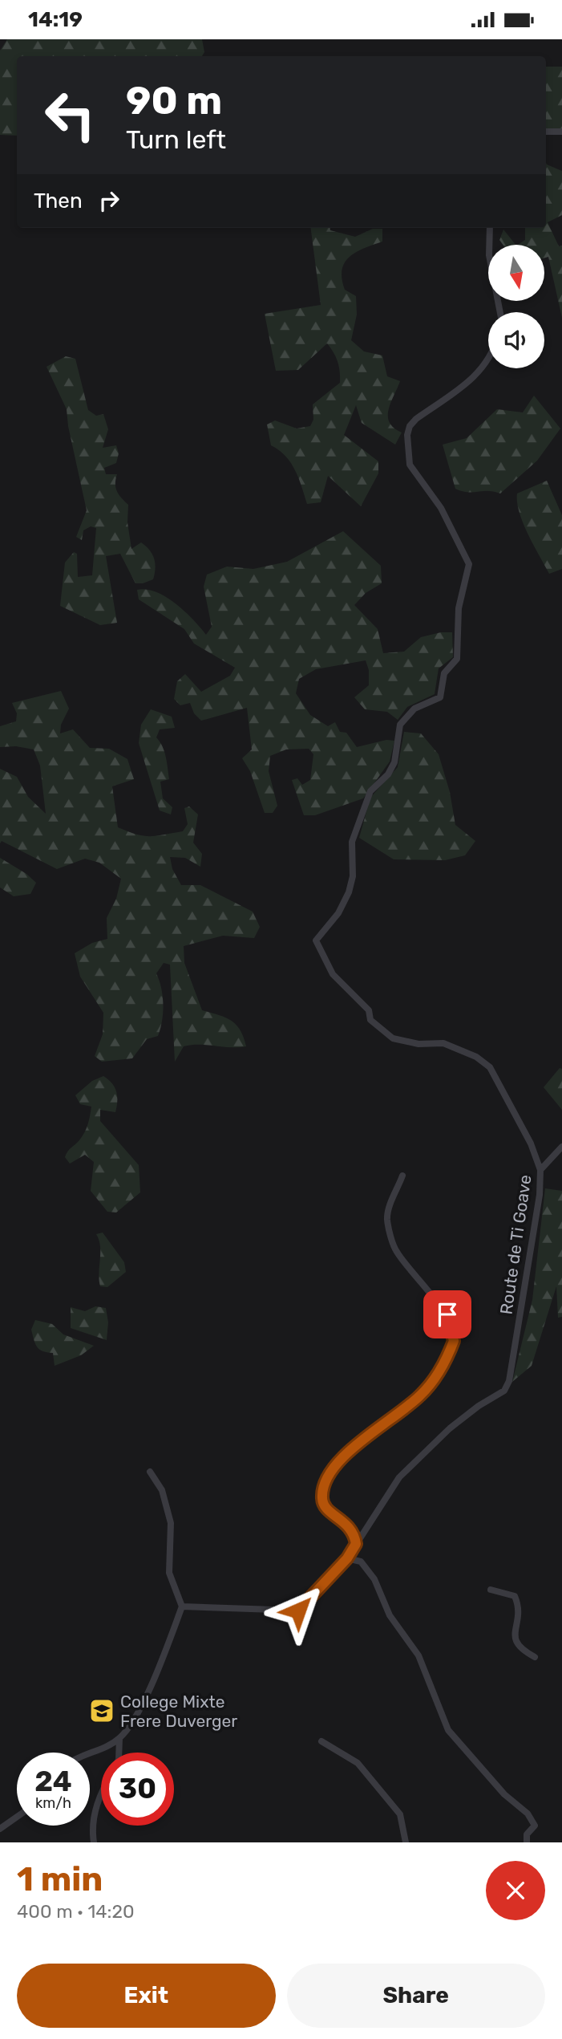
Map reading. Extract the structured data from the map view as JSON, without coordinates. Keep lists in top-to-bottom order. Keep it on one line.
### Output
{"streets":{"street":["Route de Ti Goave"]},"places":{"school or university":["College Mixte Frere Duverger"]},"north":"bottom","page":{"status":"14:19","turn":["90 m","Turn left"],"then":"Then","speed":"24 km/h","limit":"30","heading":["1 min","400 m · 14:20"],"buttons":["Exit","Share"]}}
